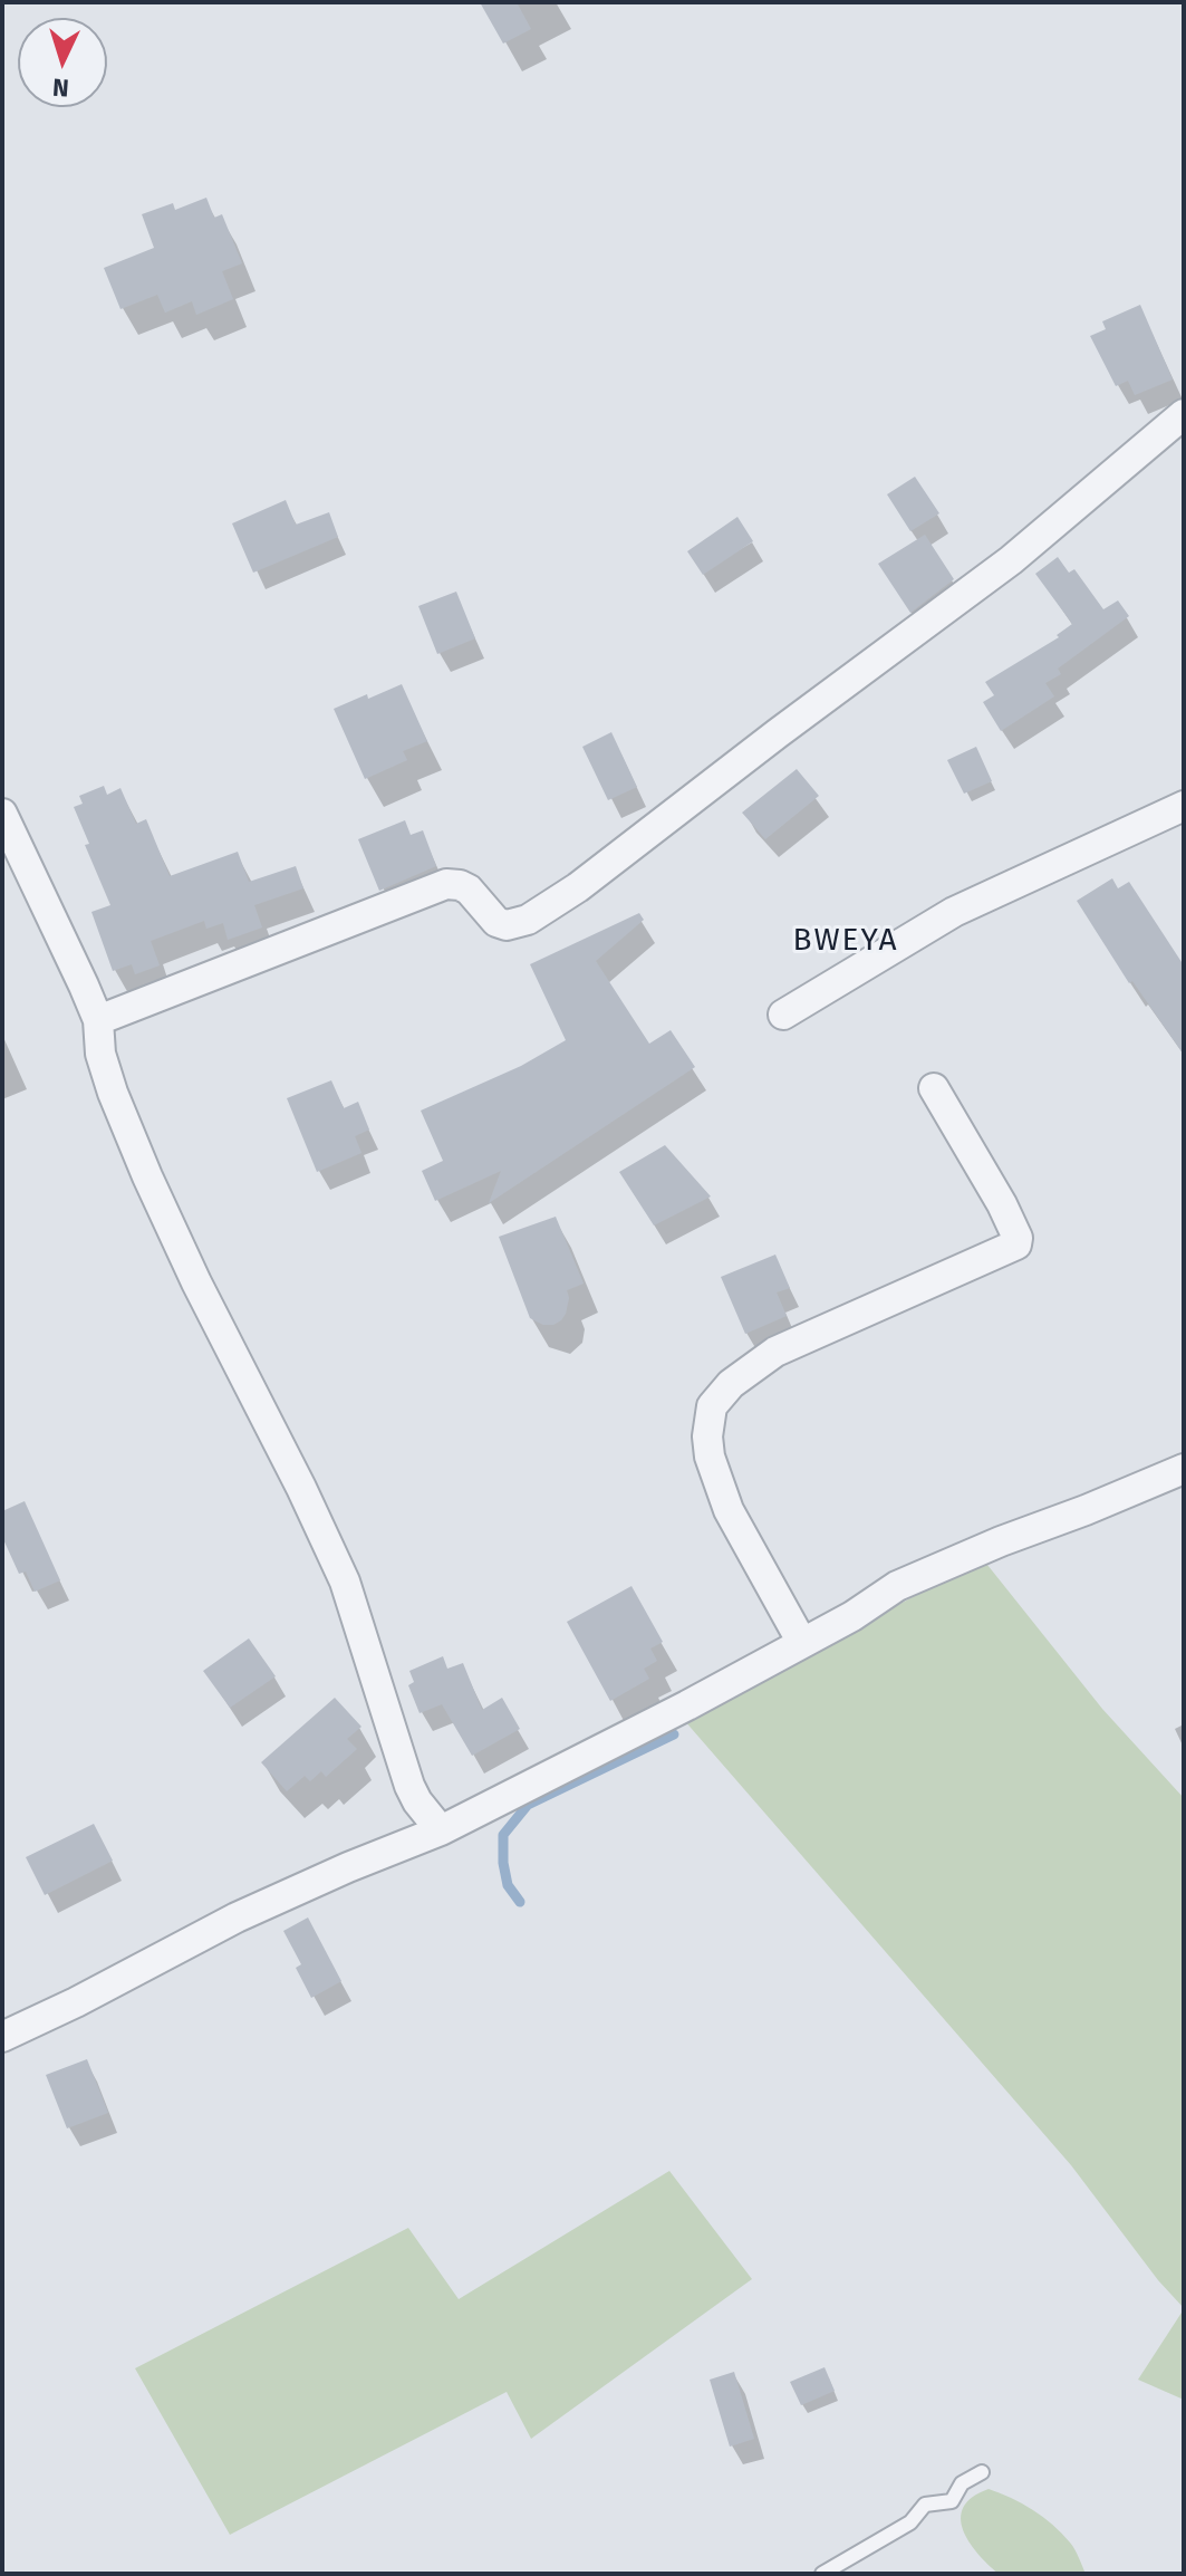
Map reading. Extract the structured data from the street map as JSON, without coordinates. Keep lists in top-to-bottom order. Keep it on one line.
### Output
{"districts":["BWEYA"],"north":"bottom"}
